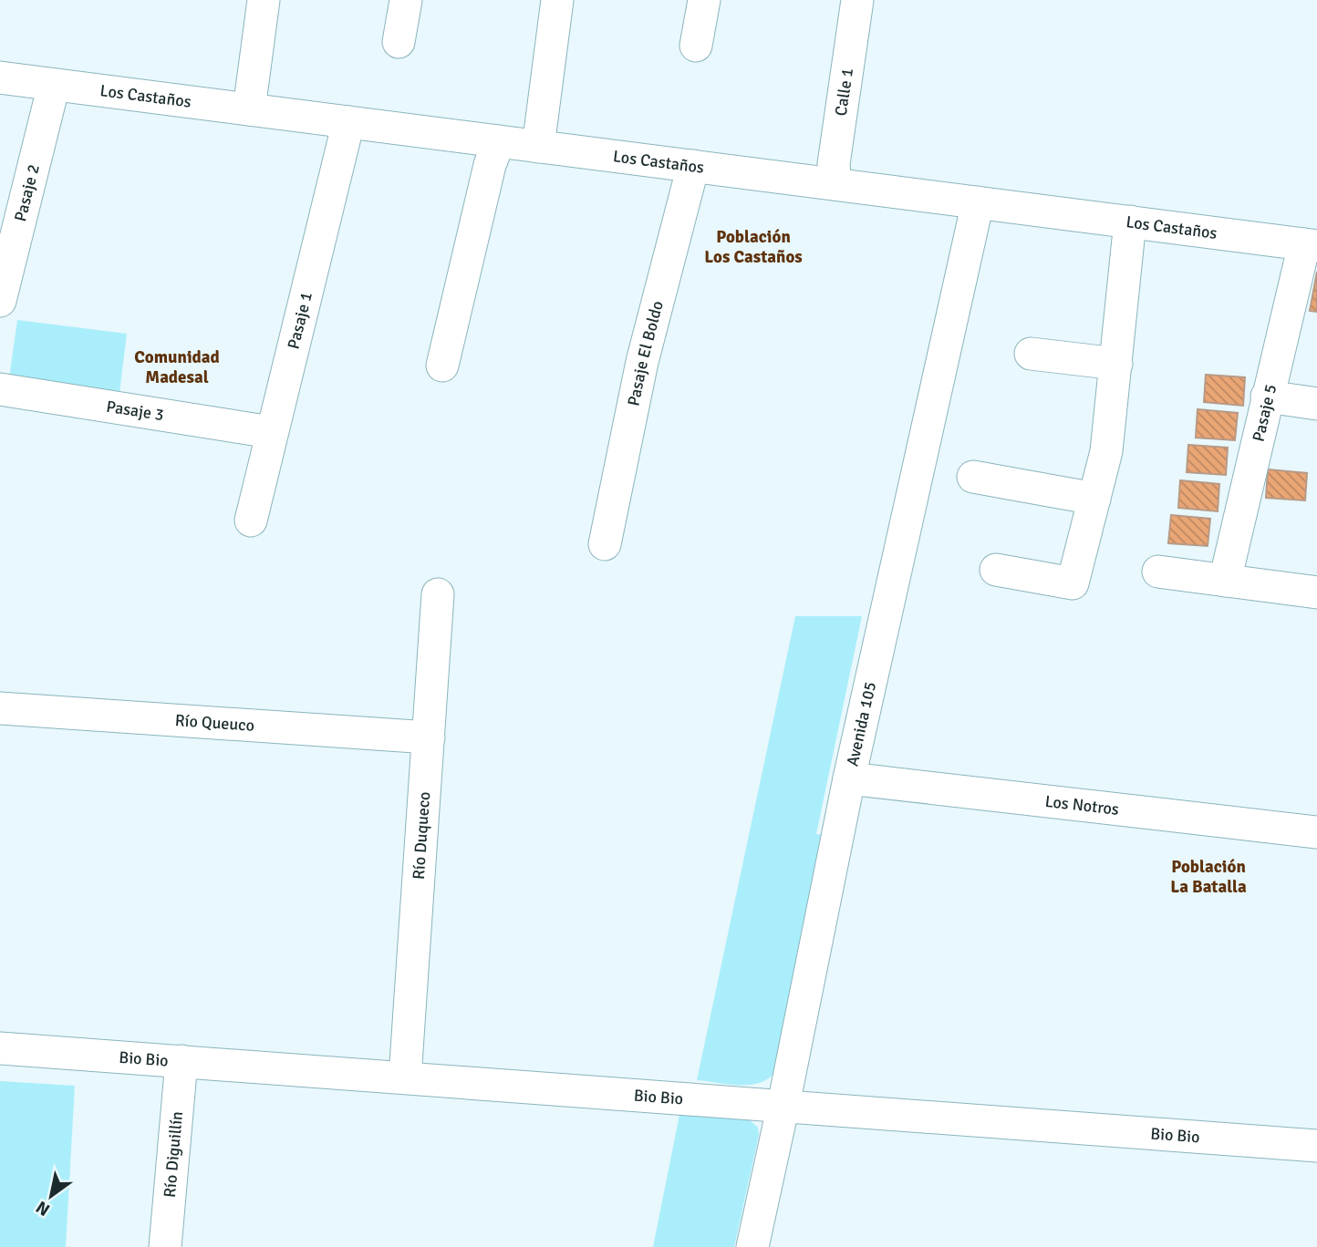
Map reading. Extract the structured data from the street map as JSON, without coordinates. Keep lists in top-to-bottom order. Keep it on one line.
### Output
{"streets":{"street":["Calle 1","Los Castaños","Pasaje 2","Pasaje 1","Pasaje El Boldo","Pasaje 3","Pasaje 5","Río Queuco","Avenida 105","Los Notros","Río Duqueco","Bio Bio","Río Diguillín"]},"crossings":[["Calle 1","Los Castaños"],["Los Castaños","Pasaje 2"],["Los Castaños","Pasaje 1"],["Los Castaños","Pasaje El Boldo"],["Los Castaños","Pasaje 5"],["Los Castaños","Avenida 105"],["Pasaje 1","Pasaje 3"],["Río Queuco","Río Duqueco"],["Avenida 105","Los Notros"],["Avenida 105","Bio Bio"],["Río Duqueco","Bio Bio"],["Bio Bio","Río Diguillín"]],"districts":["Población Los Castaños","Comunidad Madesal","Población La Batalla"],"north":"bottom left"}
